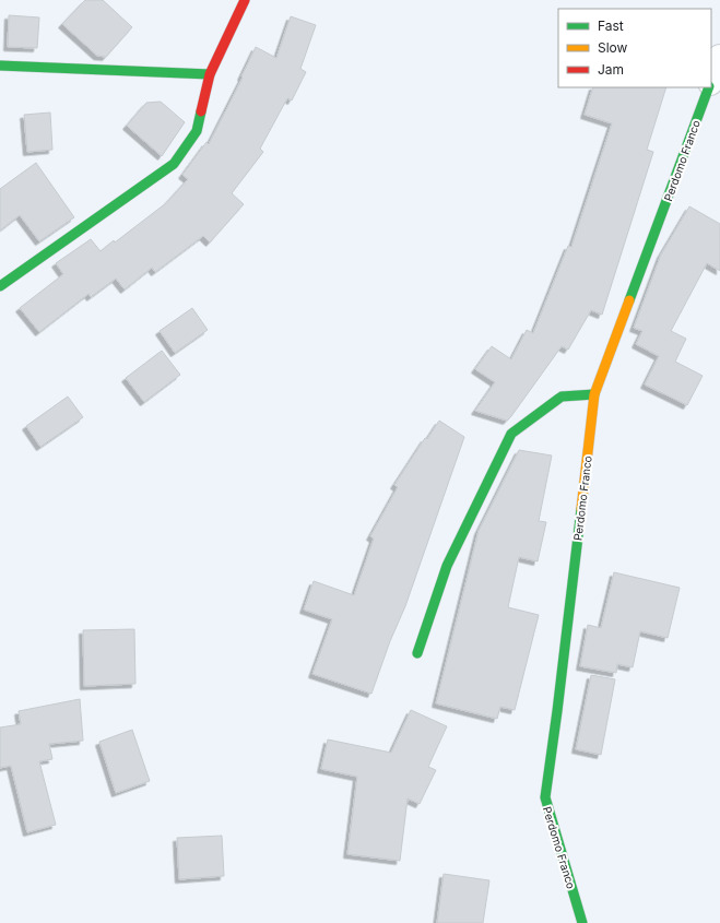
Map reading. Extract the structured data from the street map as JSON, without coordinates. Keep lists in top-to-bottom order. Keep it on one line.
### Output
{"streets":{"street":["Perdomo Franco"]},"legend":["Fast","Slow","Jam"]}
